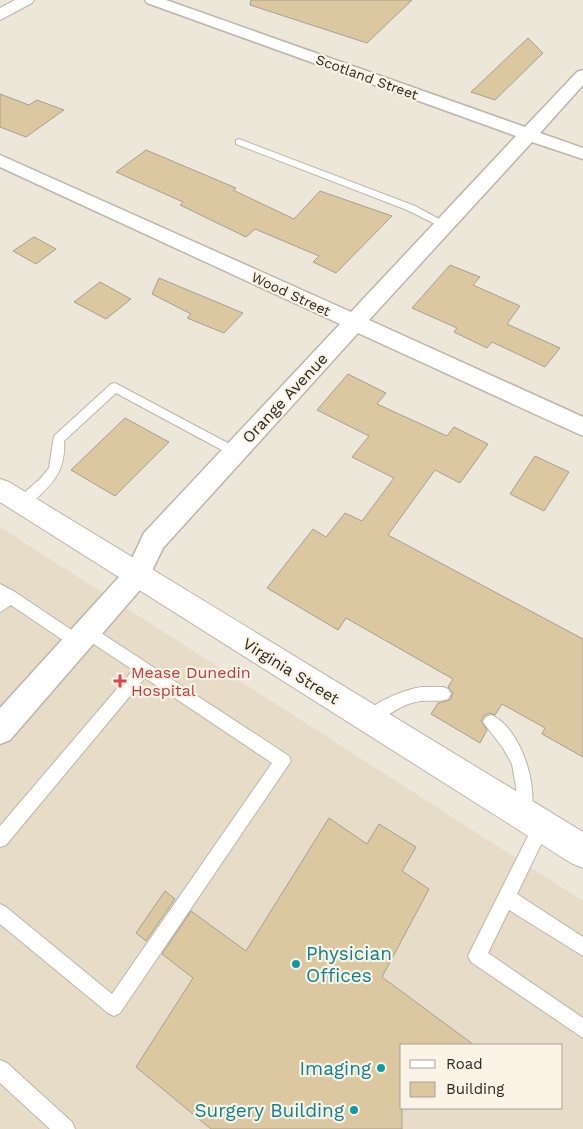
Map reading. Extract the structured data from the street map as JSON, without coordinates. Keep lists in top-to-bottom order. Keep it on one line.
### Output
{"streets":{"street":["Scotland Street","Wood Street","Orange Avenue","Virginia Street"]},"crossings":[["Scotland Street","Orange Avenue"],["Wood Street","Orange Avenue"],["Orange Avenue","Virginia Street"]],"places":{"health":["Mease Dunedin Hospital"],"other":["Physician Offices","Imaging","Surgery Building"]},"legend":["Road","Building"]}
